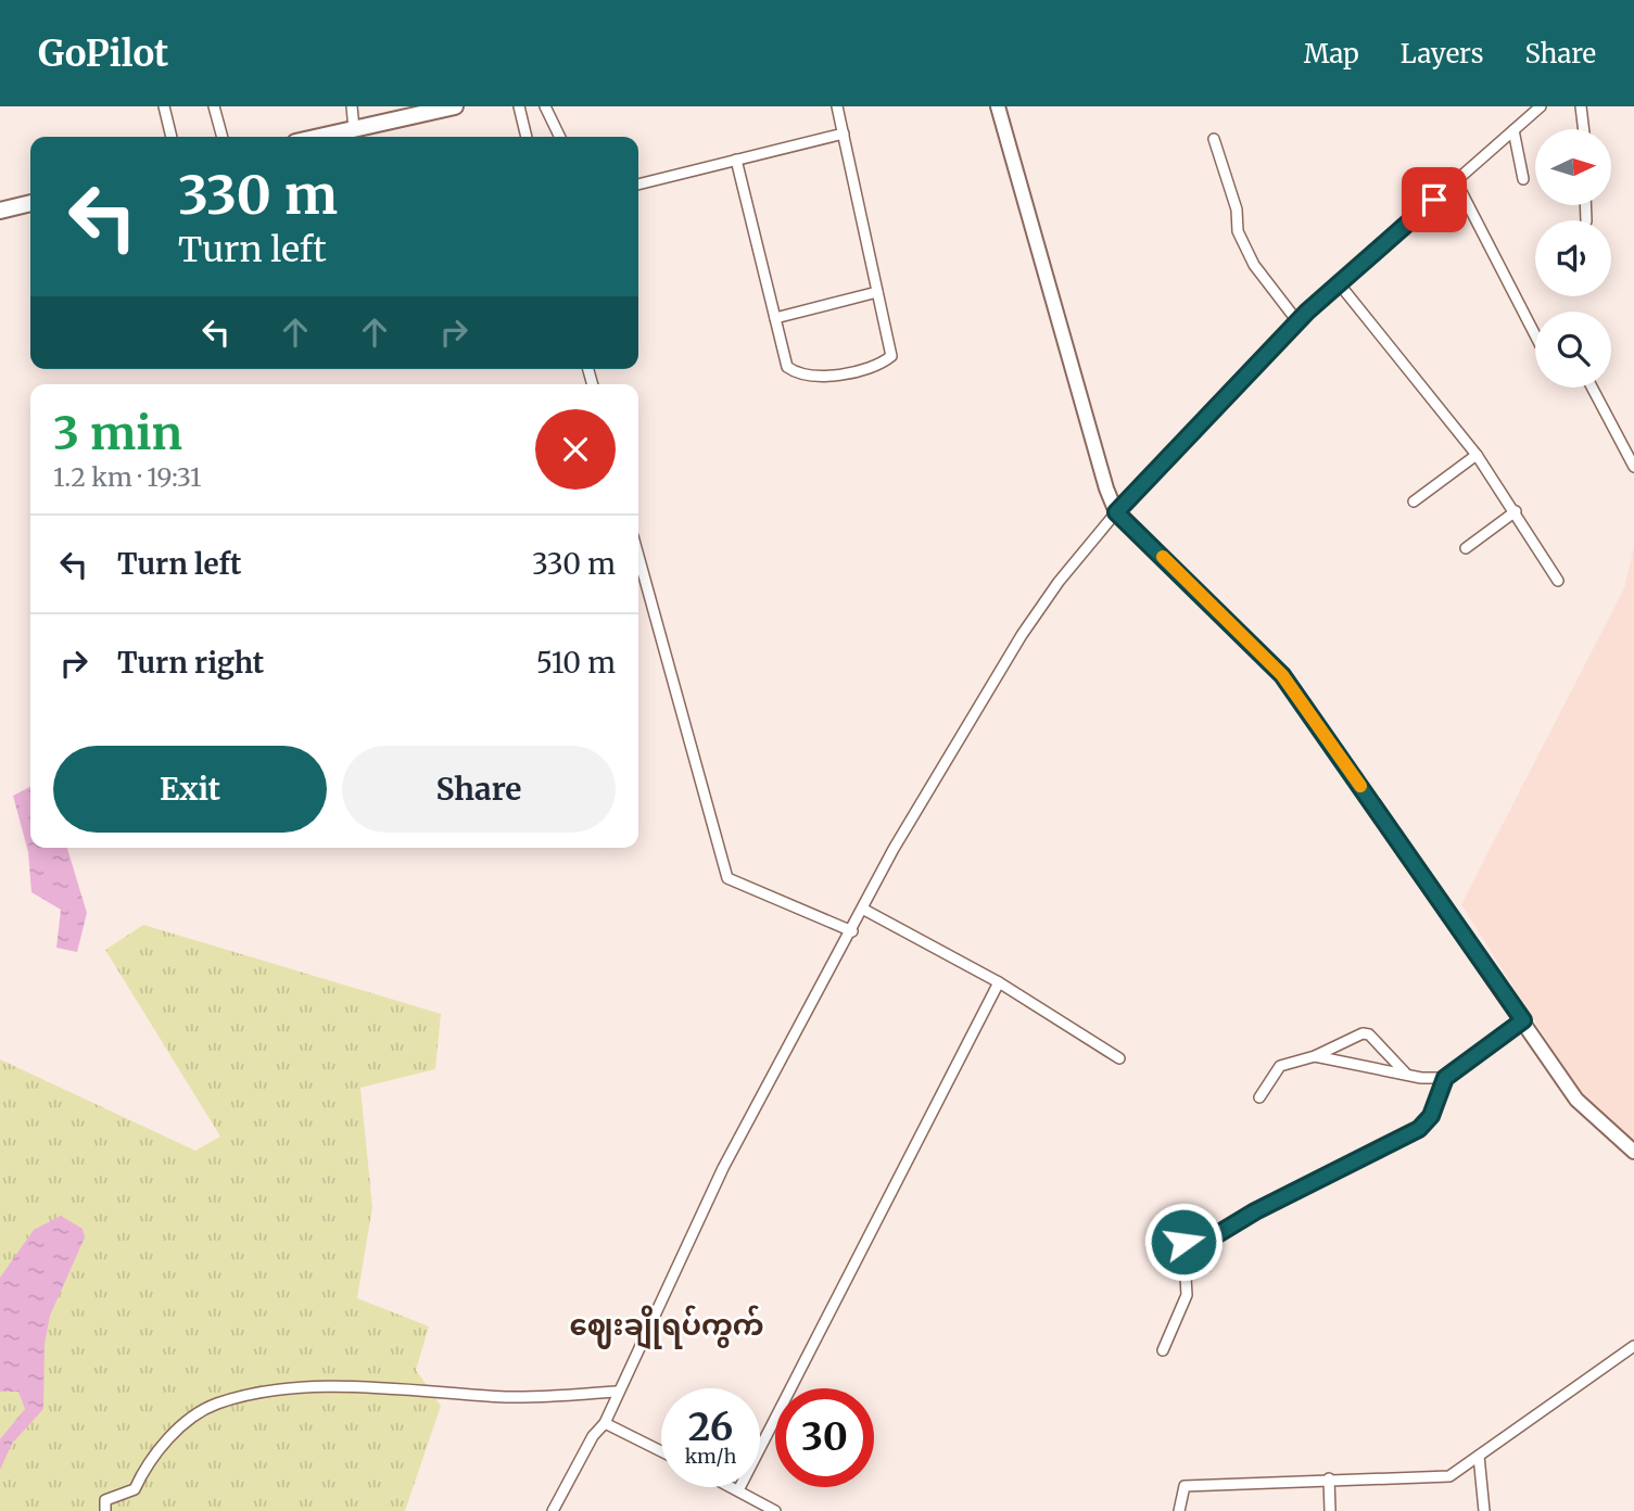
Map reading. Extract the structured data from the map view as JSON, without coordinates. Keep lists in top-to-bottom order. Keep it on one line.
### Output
{"districts":["ဈေးချိုရပ်ကွက်"],"north":"right","page":{"header":"GoPilot","nav":["Map","Layers","Share"],"turn":["330 m","Turn left"],"heading":["3 min","1.2 km · 19:31"],"list":[{"name":"Turn left","value":"330 m"},{"name":"Turn right","value":"510 m"}],"buttons":["Exit","Share"],"speed":"26 km/h","limit":"30"}}
